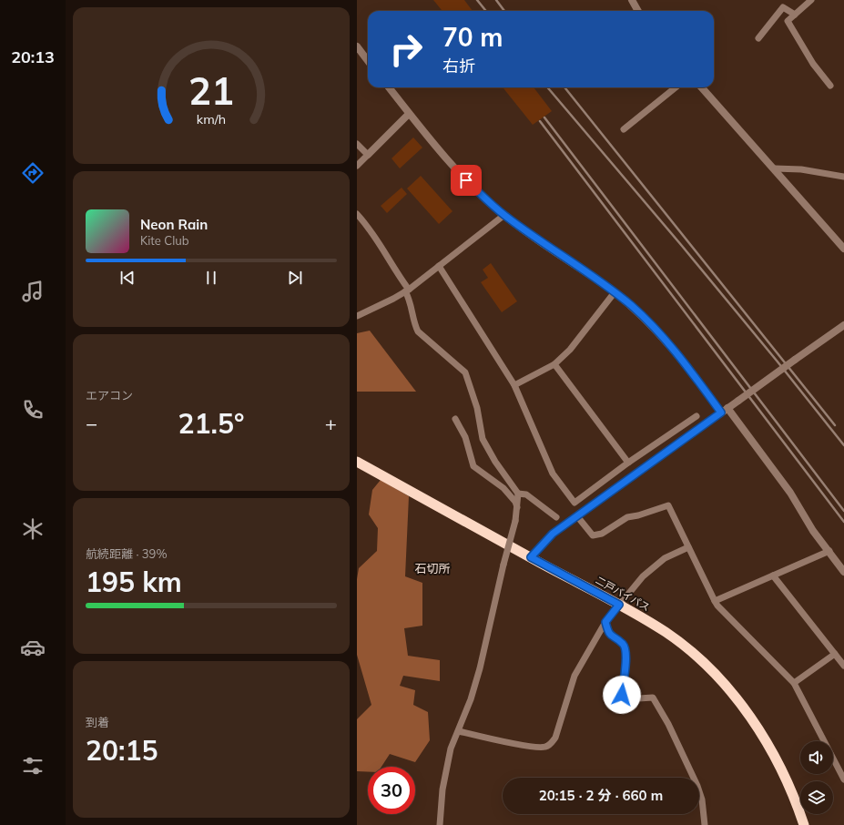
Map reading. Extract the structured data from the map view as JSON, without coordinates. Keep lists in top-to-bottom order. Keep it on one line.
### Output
{"streets":{"highway":["二戸バイパス"]},"districts":["石切所"],"page":{"tabs":"20:13","turn":["70 m","右折"],"song":["Neon Rain","Kite Club"],"tile":["エアコン",["航続距離 · 39%","195 km"],["到着","20:15"]],"heat":["−","21.5°","+"],"limit":"30","trip":"20:15 · 2 分 · 660 m","gauge":["21","km/h"]}}
